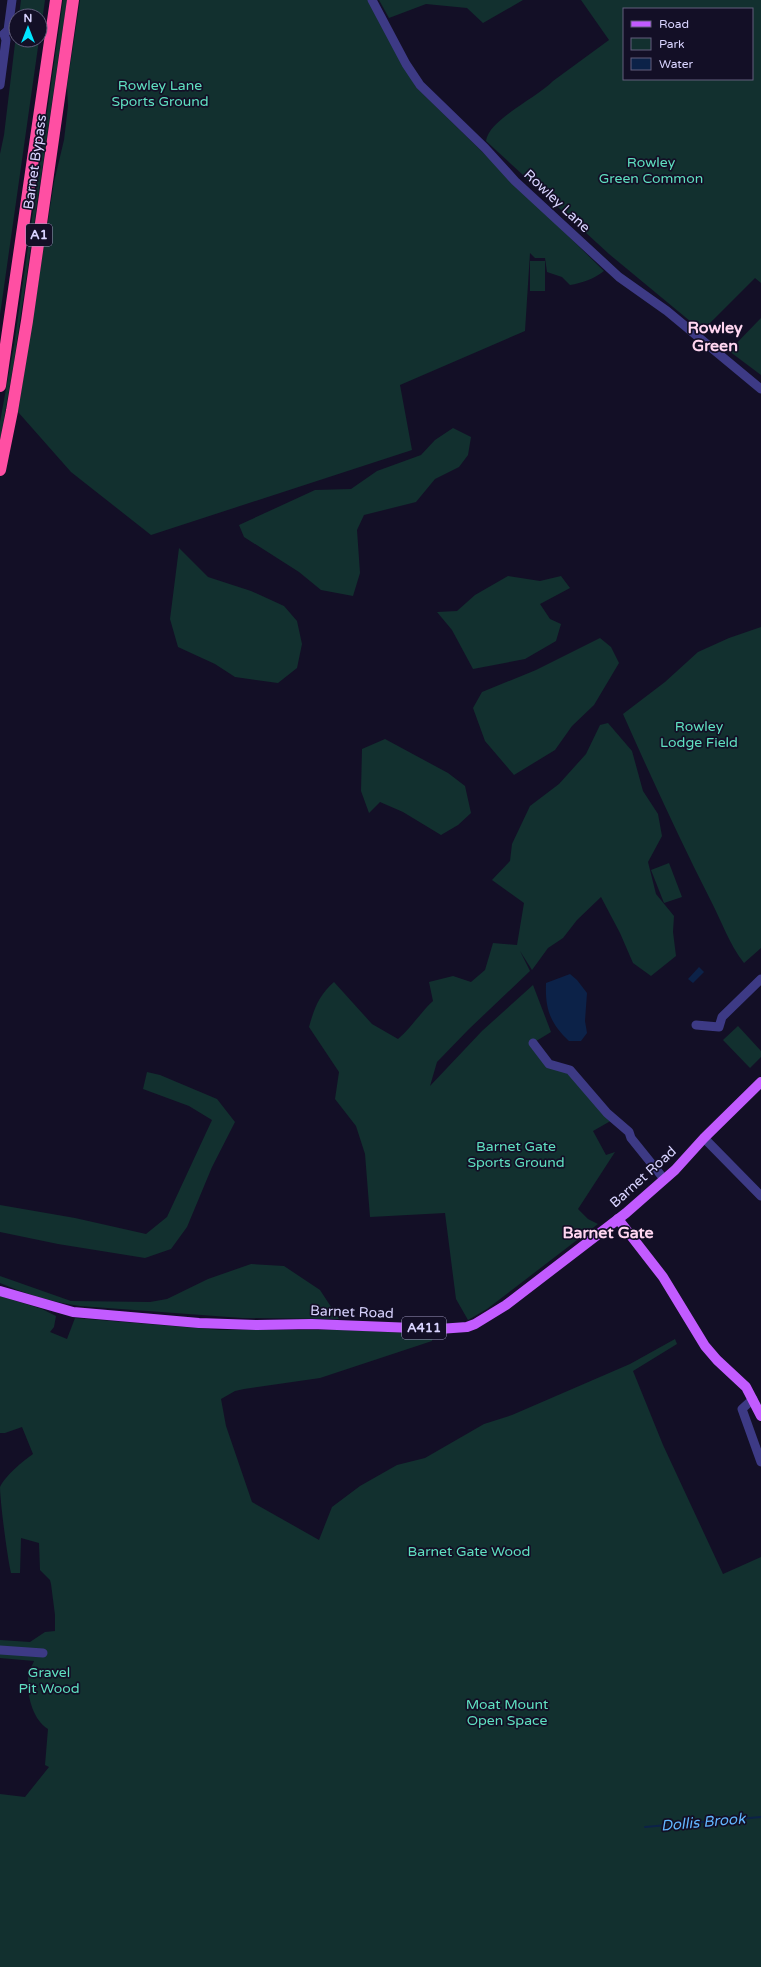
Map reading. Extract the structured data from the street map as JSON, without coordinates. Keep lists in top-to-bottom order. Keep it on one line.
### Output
{"streets":{"highway":["Barnet Bypass","A1"],"main road":["Barnet Road","A411"],"street":["Rowley Lane"]},"districts":["Rowley Green","Barnet Gate"],"water":["Dollis Brook"],"parks":["Rowley Lane Sports Ground","Rowley Green Common","Rowley Lodge Field","Barnet Gate Sports Ground","Barnet Gate Wood","Gravel Pit Wood","Moat Mount Open Space"],"legend":["Road","Park","Water"],"north":"top"}
